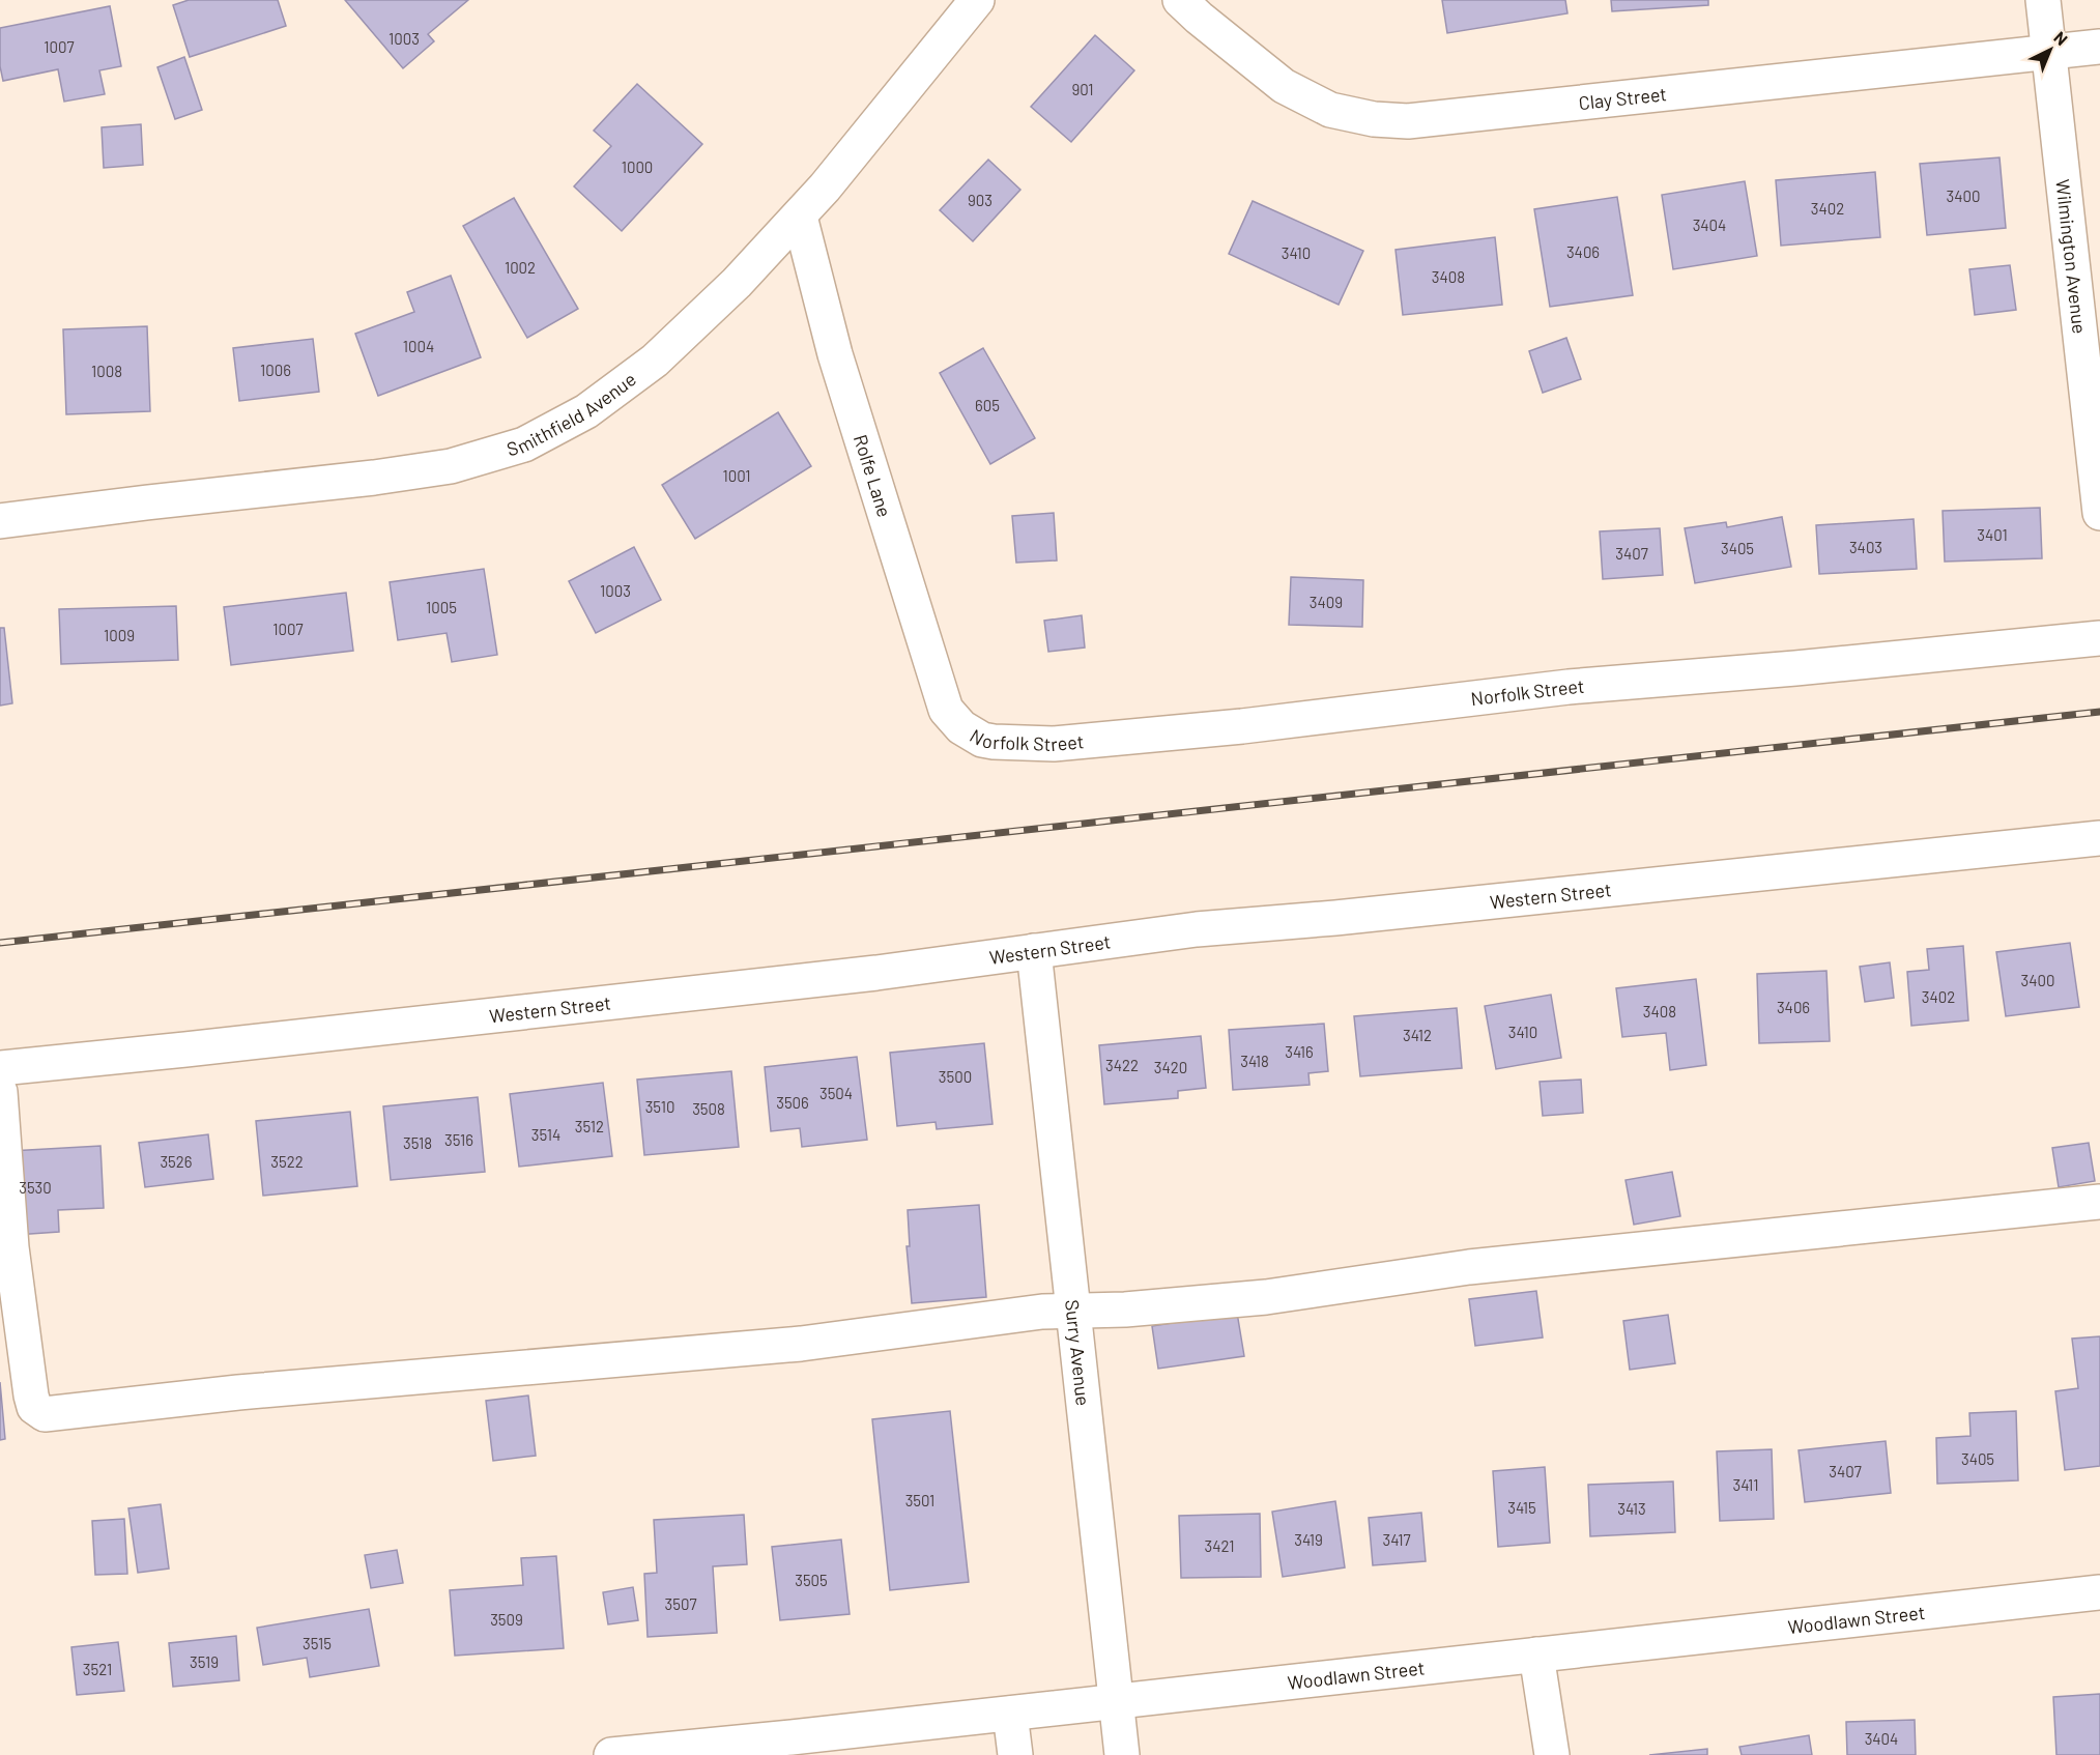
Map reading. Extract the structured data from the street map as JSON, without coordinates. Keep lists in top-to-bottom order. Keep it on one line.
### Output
{"streets":{"main road":["Clay Street","Wilmington Avenue","Smithfield Avenue","Rolfe Lane","Norfolk Street","Western Street","Surry Avenue","Woodlawn Street"]},"crossings":[["Clay Street","Wilmington Avenue"],["Smithfield Avenue","Rolfe Lane"],["Rolfe Lane","Norfolk Street"],["Western Street","Surry Avenue"],["Surry Avenue","Woodlawn Street"]],"house_numbers":["1003","1007","901","1000","3400","903","3402","3404","3406","3410","1002","3408","1004","1006","1008","605","1001","3401","3403","3405","3407","1003","3409","1005","1007","1009","3400","3402","3406","3408","3410","3412","3416","3418","3422","3420","3500","3504","3506","3510","3508","3512","3514","3516","3518","3526","3522","3530","3405","3407","3411","3501","3415","3413","3419","3417","3421","3505","3507","3509","3515","3519","3521","3404"],"north":"top right"}
